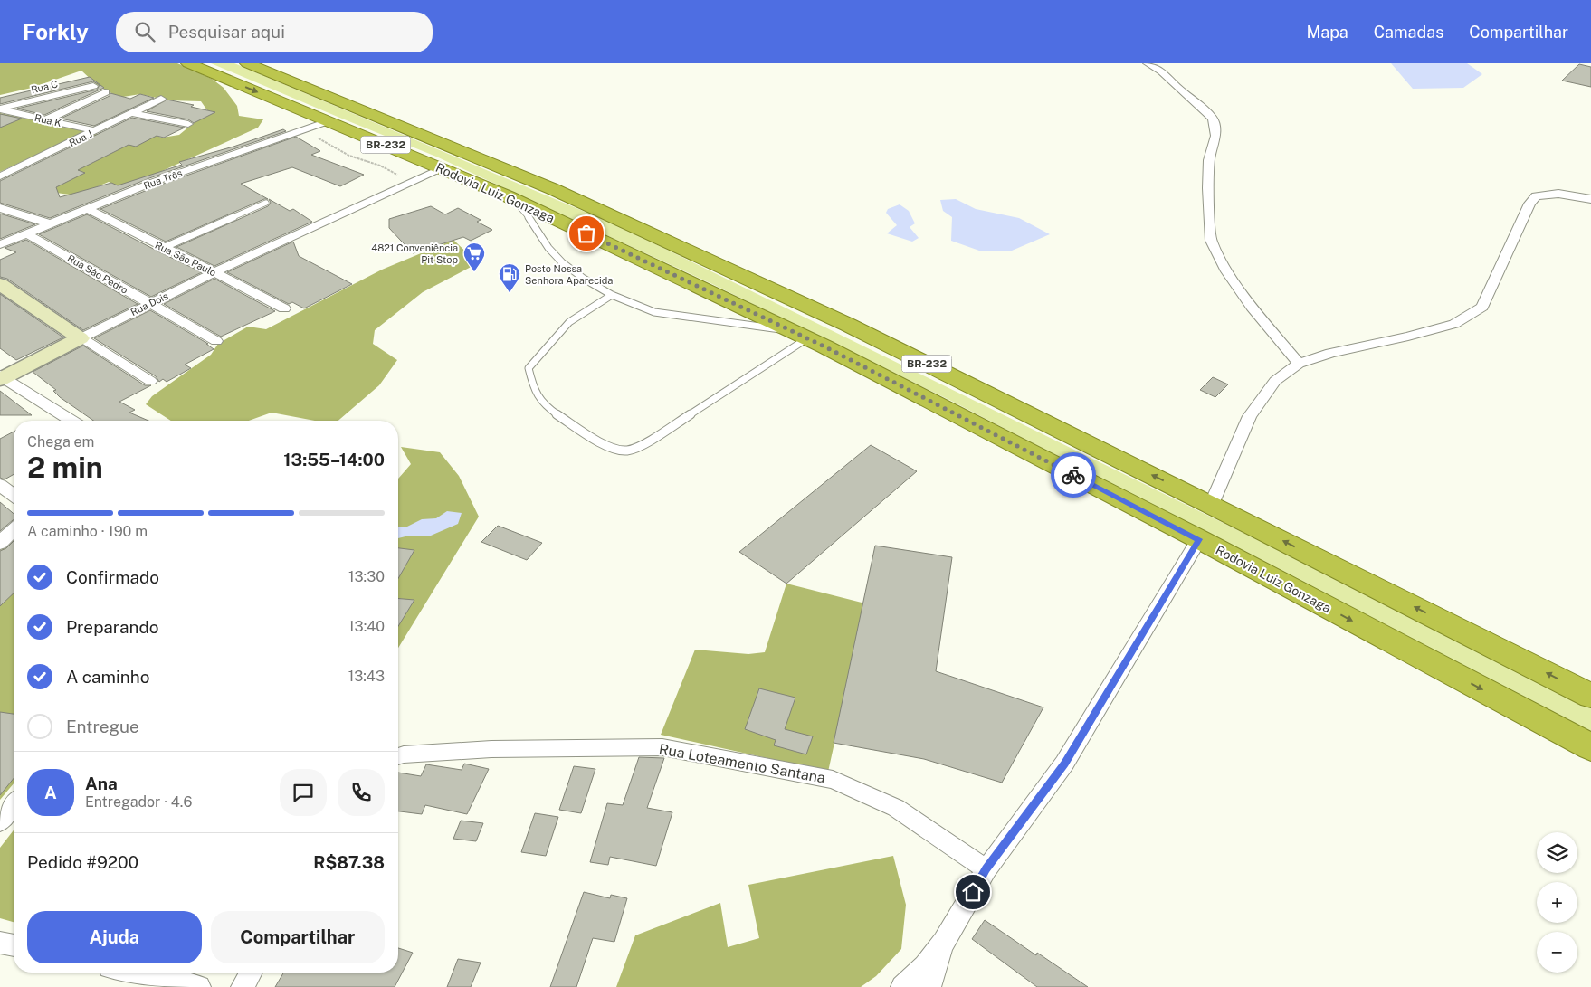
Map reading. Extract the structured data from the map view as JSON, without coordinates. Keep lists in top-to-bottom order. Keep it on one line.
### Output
{"streets":{"highway":["BR-232","Rodovia Luiz Gonzaga"],"main road":["Rua Dois"],"street":["Rua C","Rua K","Rua J","Rua Três","Rua São Paulo","Rua São Pedro","Rua Loteamento Santana"]},"crossings":[["Rua C","Rua K"],["Rua K","Rua J"],["Rua Três","Rodovia Luiz Gonzaga"],["Rua Três","Rua São Paulo"],["Rua Três","Rua São Pedro"],["Rodovia Luiz Gonzaga","Rua Dois"],["Rua São Paulo","Rua Dois"],["Rua São Pedro","Rua Dois"]],"places":{"supermarket":["4821 Conveniência Pit Stop"],"fuel station":["Posto Nossa Senhora Aparecida"]},"page":{"header":"Forkly","search":"Pesquisar aqui","nav":["Mapa","Camadas","Compartilhar"],"heading":["2 min","Chega em","13:55–14:00"],"panel":["Ana","Entregador · 4.6","Pedido #9200","R$87.38"],"bar":"A caminho · 190 m","list":[["Confirmado","13:30"],["Preparando","13:40"],["A caminho","13:43"],"Entregue"],"round":"A","map_buttons":["+","−"],"buttons":["Ajuda","Compartilhar"]}}
